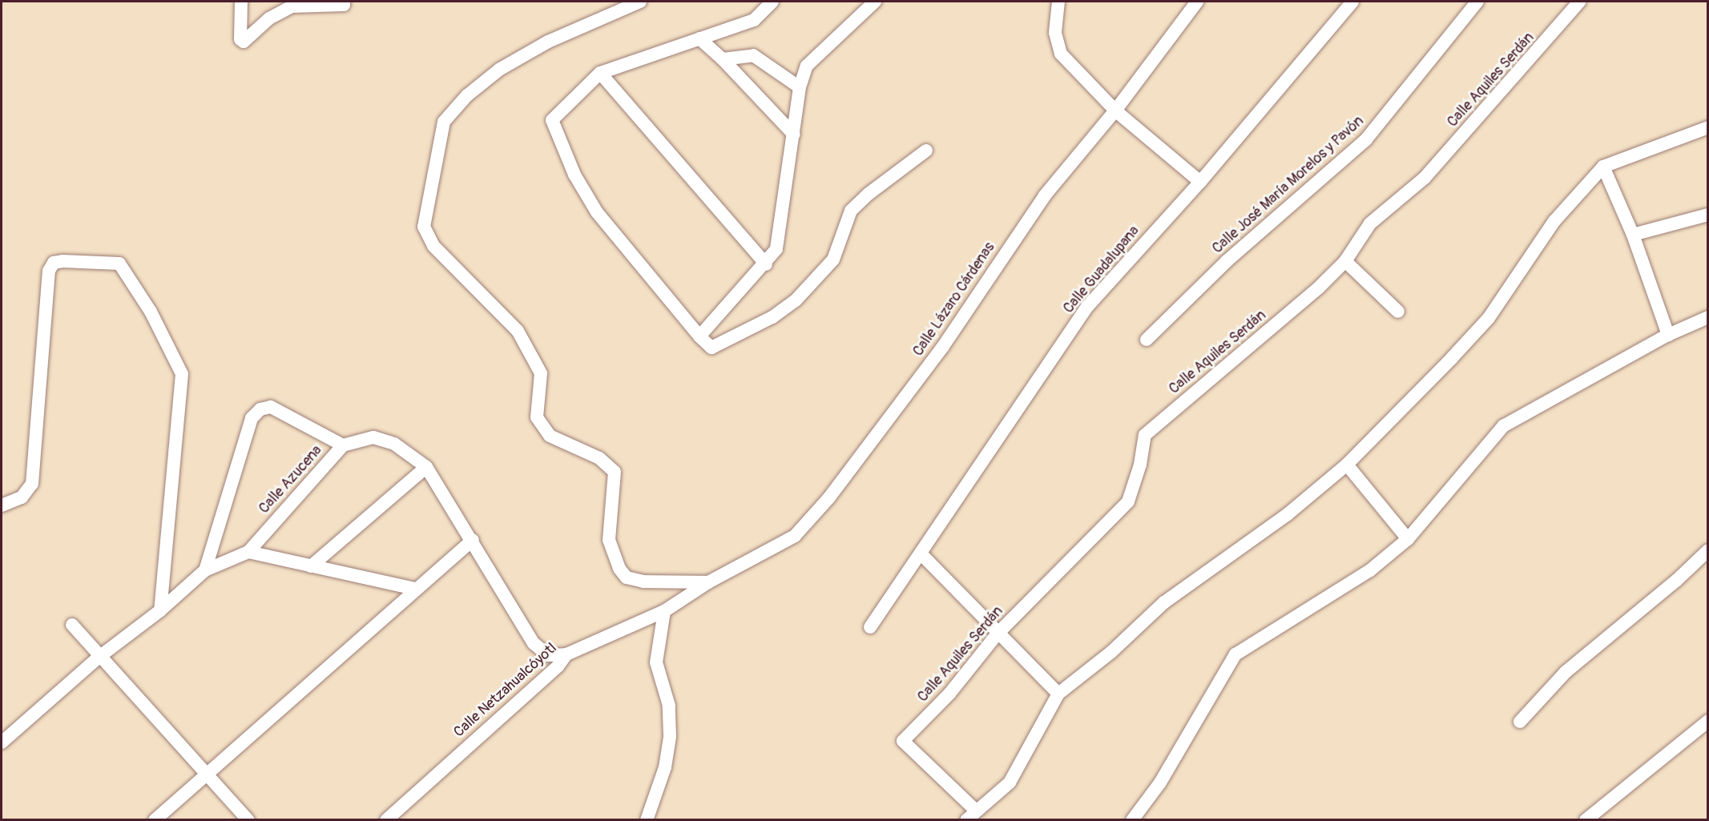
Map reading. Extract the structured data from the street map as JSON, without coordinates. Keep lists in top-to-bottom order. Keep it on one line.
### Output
{"streets":{"street":["Calle Aquiles Serdán","Calle José María Morelos y Pavón","Calle Guadalupana","Calle Lázaro Cárdenas","Calle Azucena","Calle Netzahualcóyotl"]},"crossings":[["Calle Lázaro Cárdenas","Calle Netzahualcóyotl"],["Calle Azucena","Calle Netzahualcóyotl"]]}
